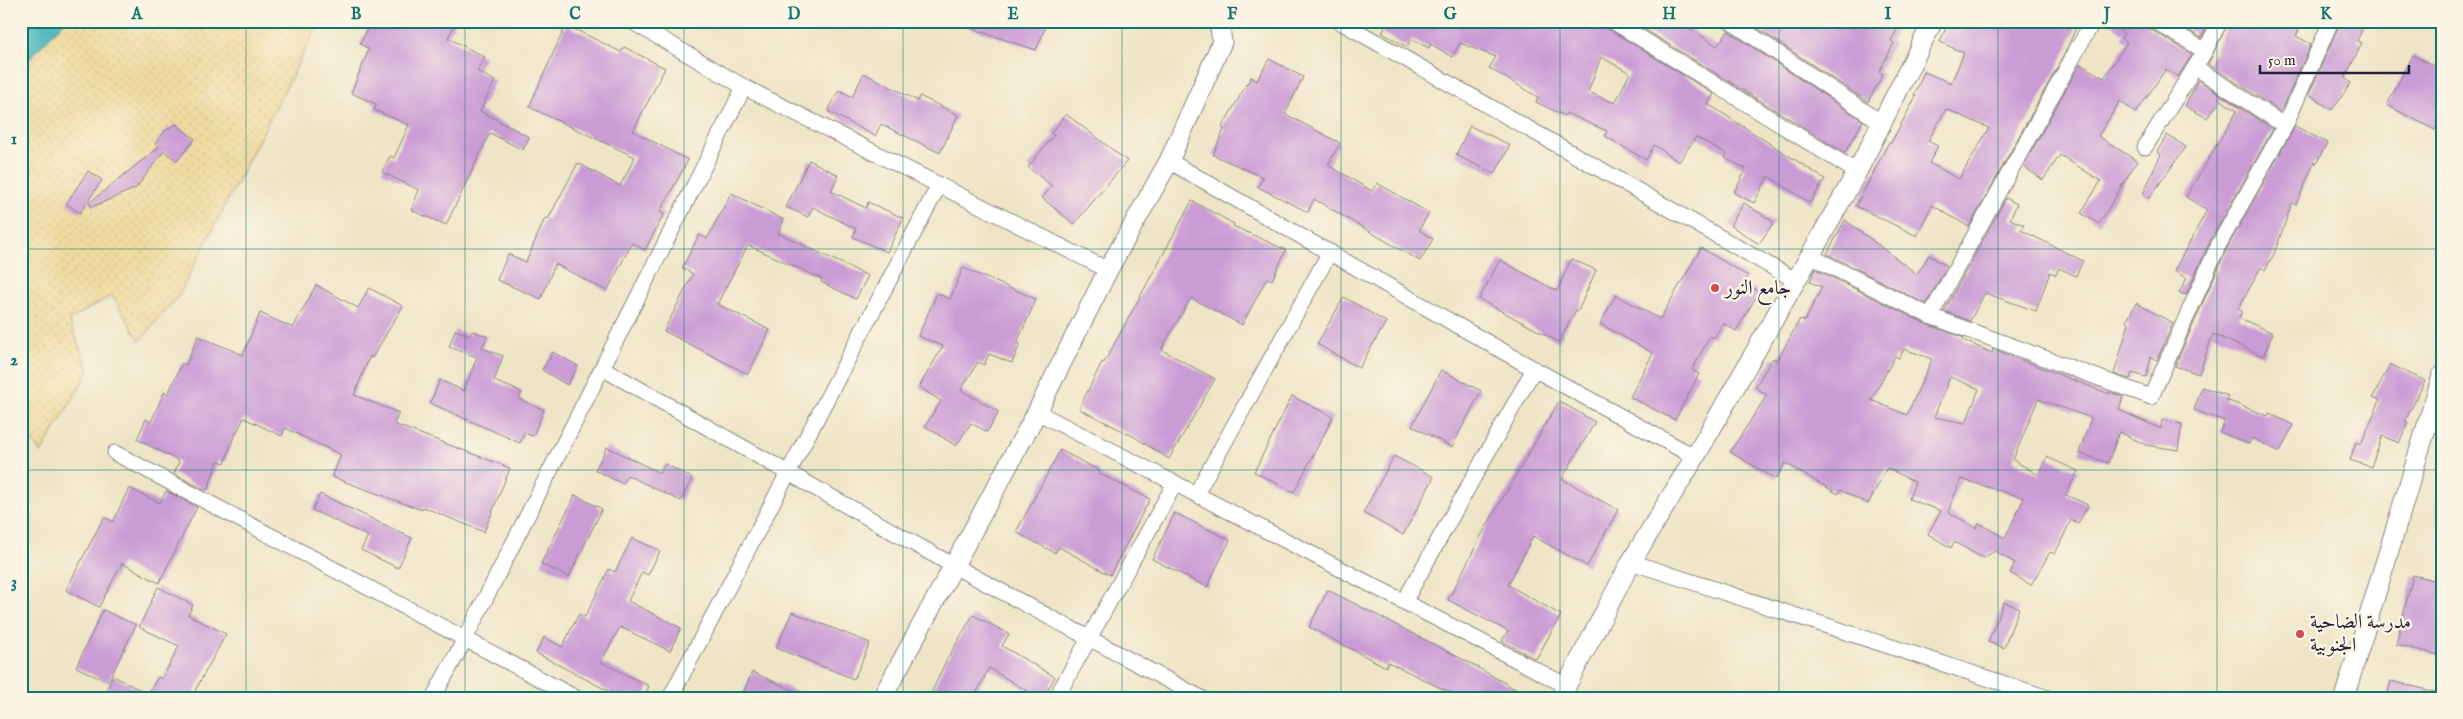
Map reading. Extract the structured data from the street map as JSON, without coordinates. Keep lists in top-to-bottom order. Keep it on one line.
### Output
{"places":["جامع النور","مدرسة الضاحية الجنوبية"],"scale_bar":"50 m","grid":{"columns":["A","B","C","D","E","F","G","H","I","J","K"],"rows":["1","2","3"]}}
